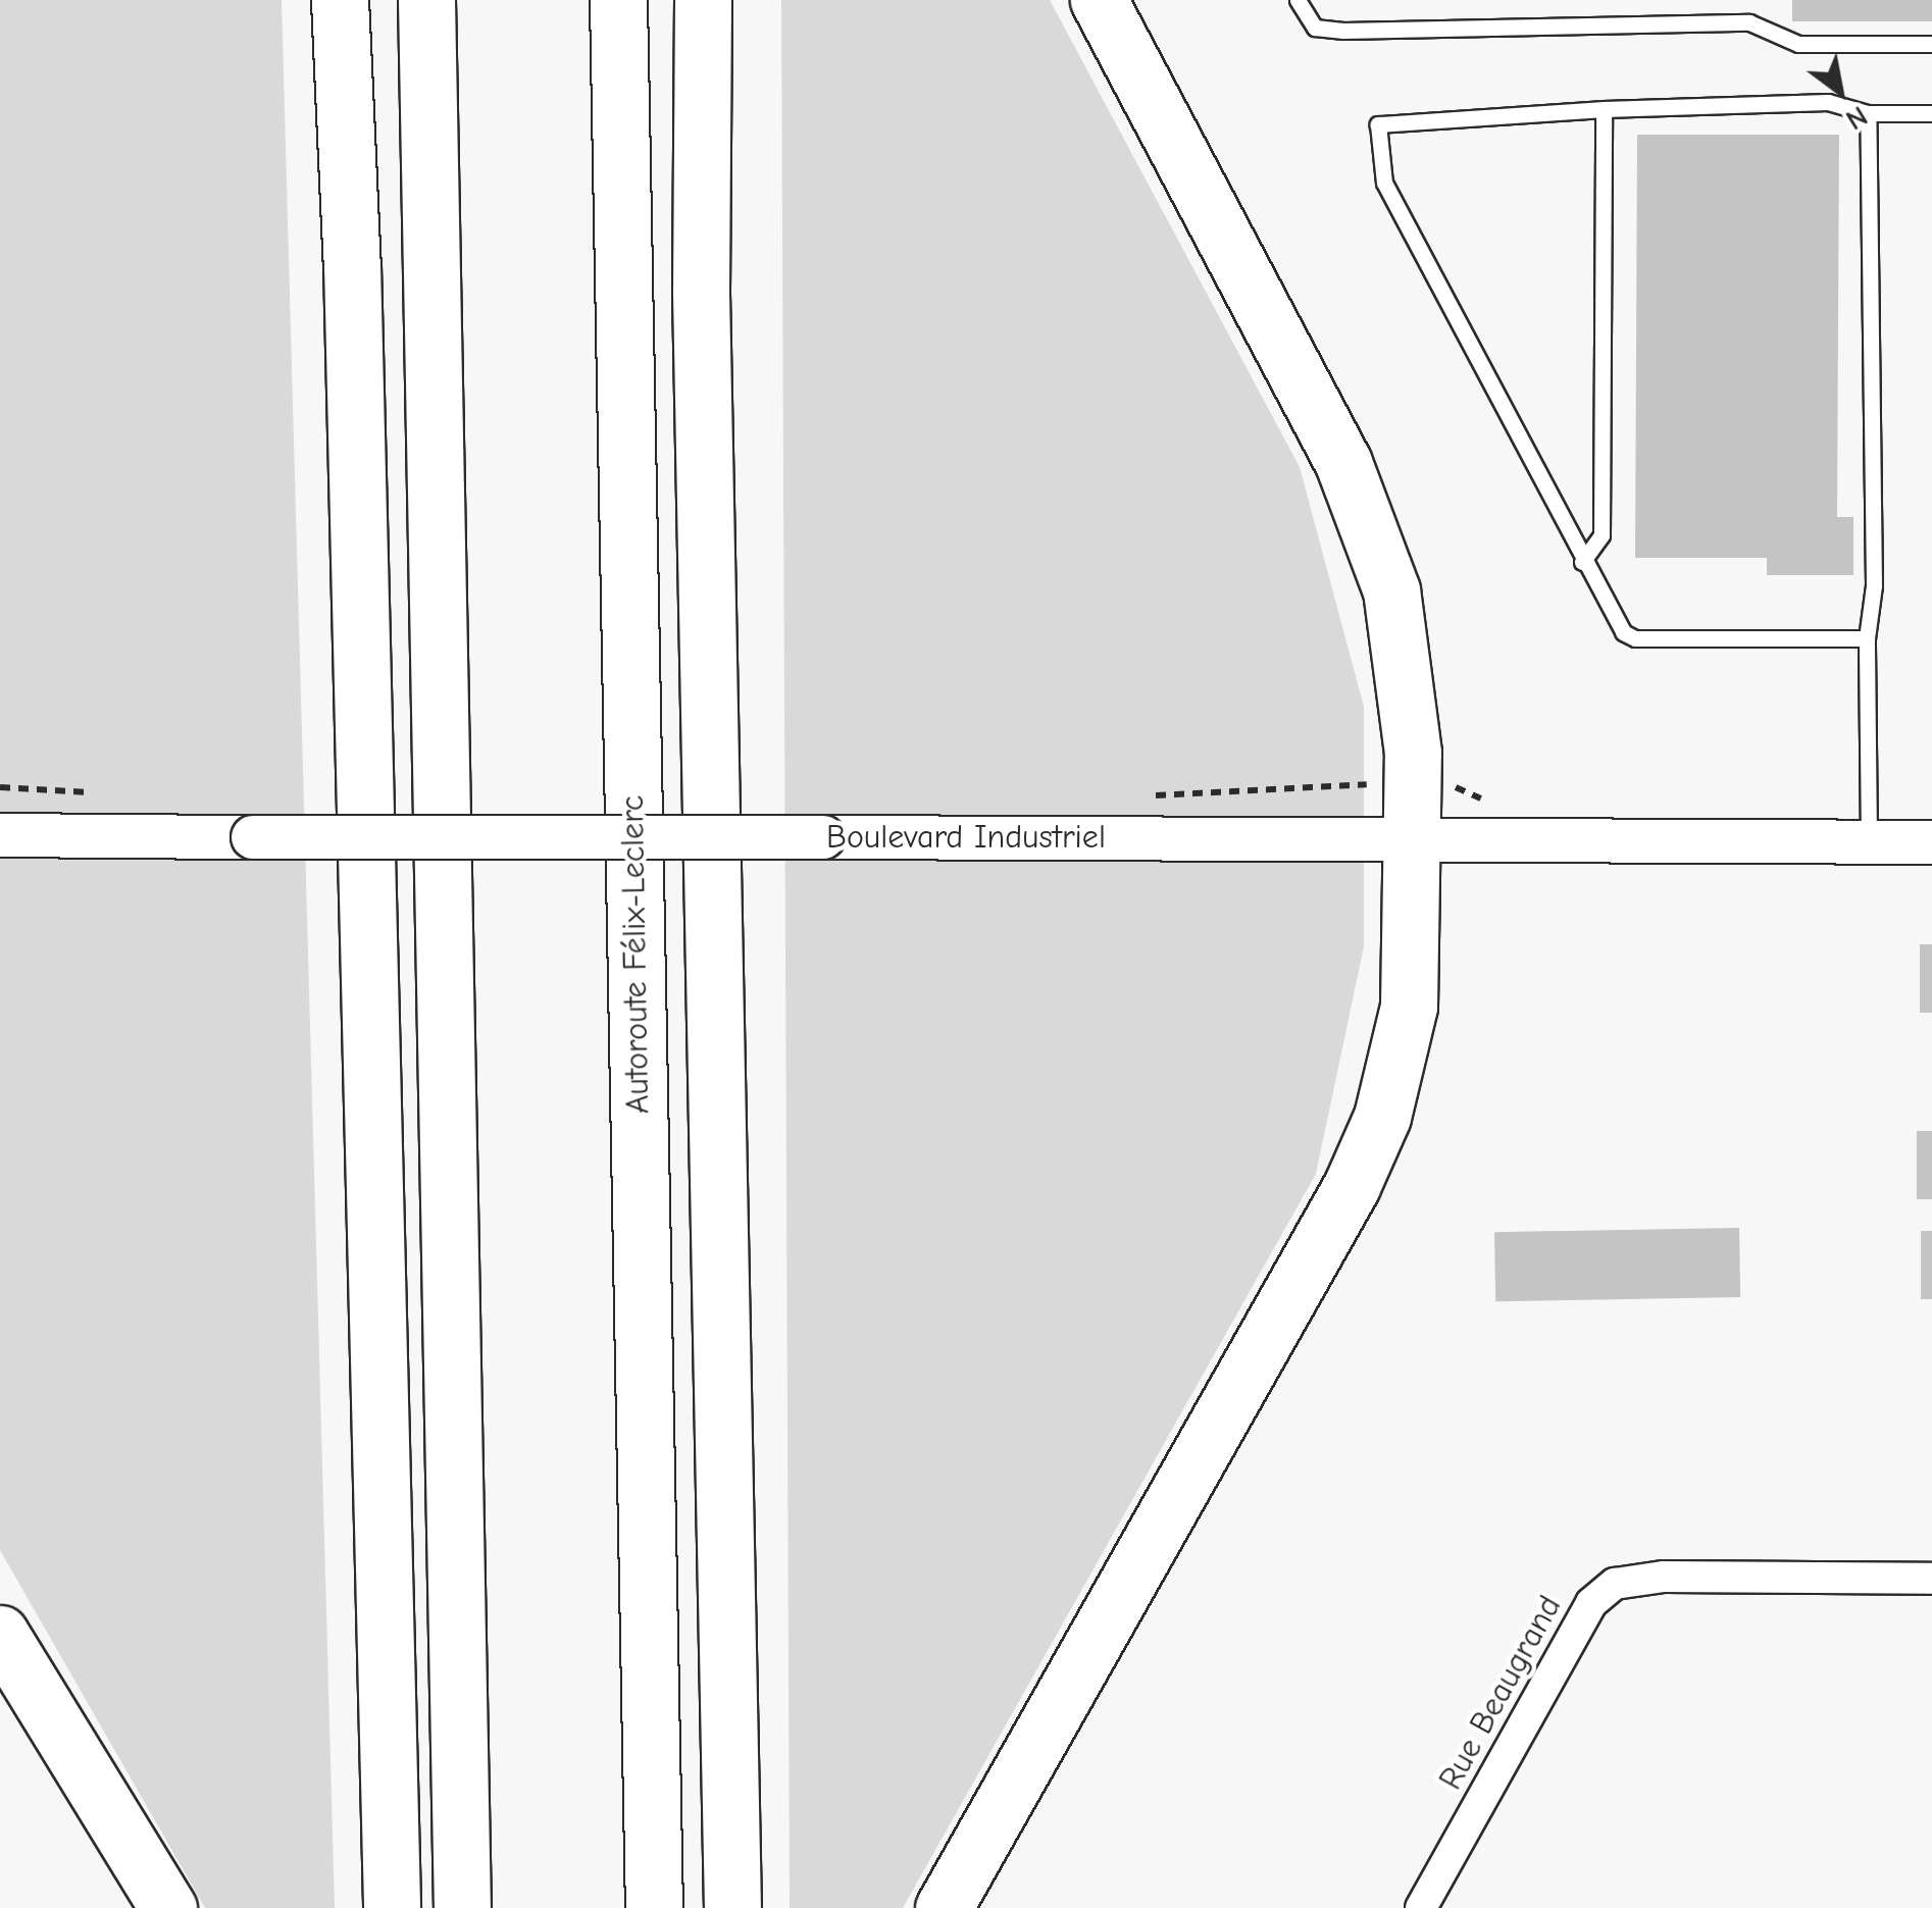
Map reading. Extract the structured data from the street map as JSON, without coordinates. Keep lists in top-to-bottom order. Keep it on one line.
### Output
{"streets":{"highway":["Autoroute Félix-Leclerc"],"street":["Boulevard Industriel","Rue Beaugrand"]},"north":"bottom right"}
